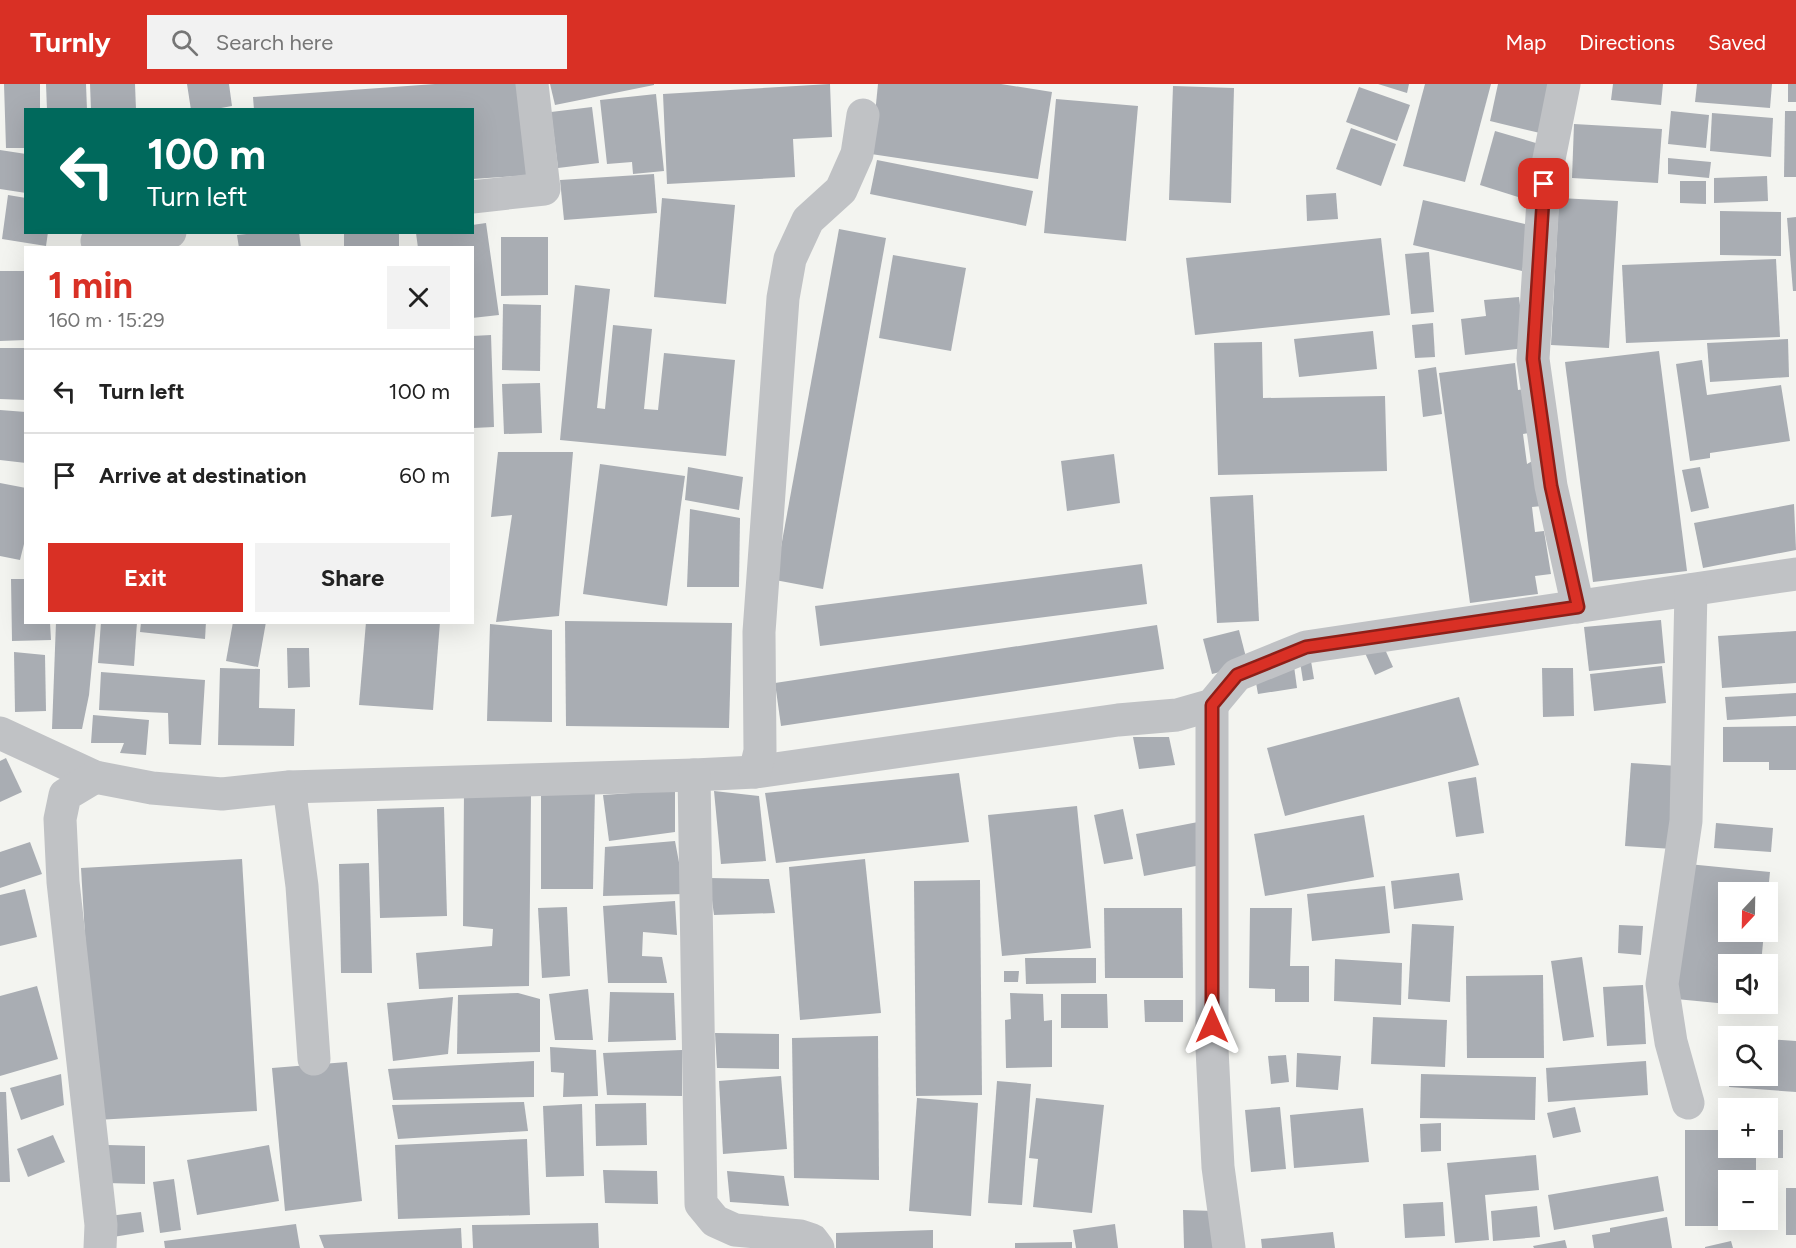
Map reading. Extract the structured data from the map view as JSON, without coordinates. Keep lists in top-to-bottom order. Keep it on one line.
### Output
{"north":"bottom","page":{"header":"Turnly","search":"Search here","nav":["Map","Directions","Saved"],"turn":["100 m","Turn left"],"heading":["1 min","160 m · 15:29"],"list":[{"name":"Turn left","value":"100 m"},{"name":"Arrive at destination","value":"60 m"}],"buttons":["Exit","Share"],"map_buttons":["+","−"]}}
